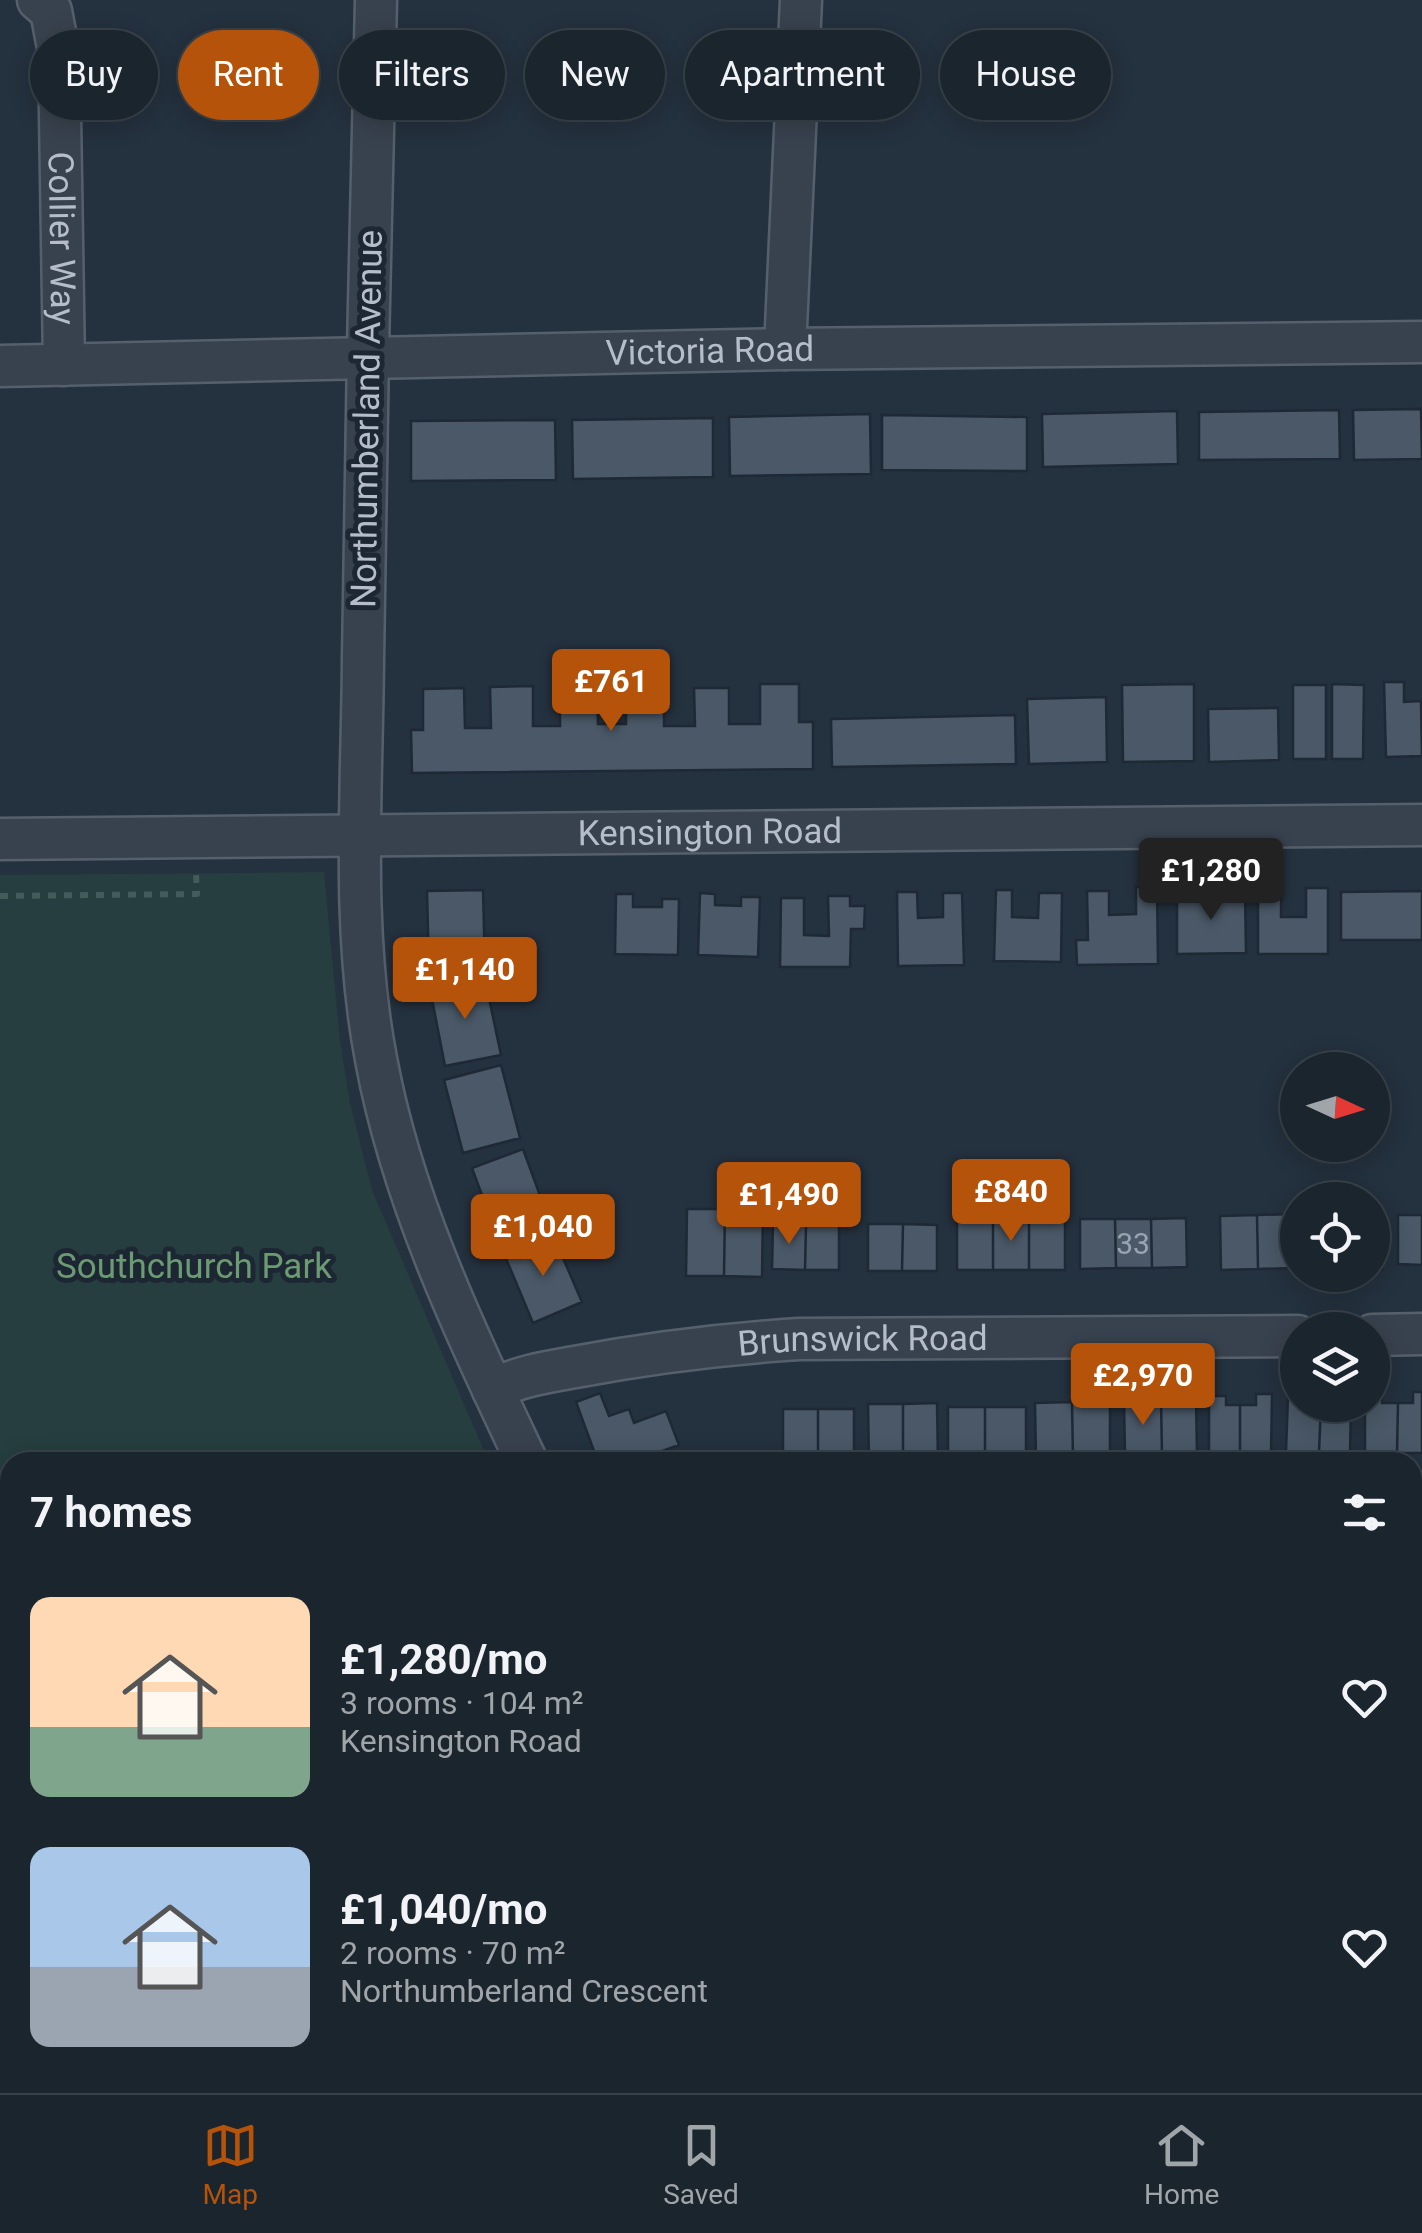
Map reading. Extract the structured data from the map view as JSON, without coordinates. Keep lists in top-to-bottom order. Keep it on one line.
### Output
{"streets":{"street":["Collier Way","Victoria Road","Northumberland Avenue","Kensington Road","Brunswick Road"]},"crossings":[["Collier Way","Victoria Road"],["Victoria Road","Northumberland Avenue"],["Northumberland Avenue","Kensington Road"],["Northumberland Avenue","Brunswick Road"]],"parks":["Southchurch Park"],"house_numbers":["33"],"north":"right","page":{"chip":["Buy","Rent","Filters","New","Apartment","House"],"price":["£761","£1,280","£1,140","£840","£1,490","£1,040","£2,970"],"heading":"7 homes","list":[{"name":"£1,280/mo","note":"3 rooms · 104 m² · Kensington Road"},{"name":"£1,040/mo","note":"2 rooms · 70 m² · Northumberland Crescent"}],"tabs":["Map","Saved","Home"]}}
